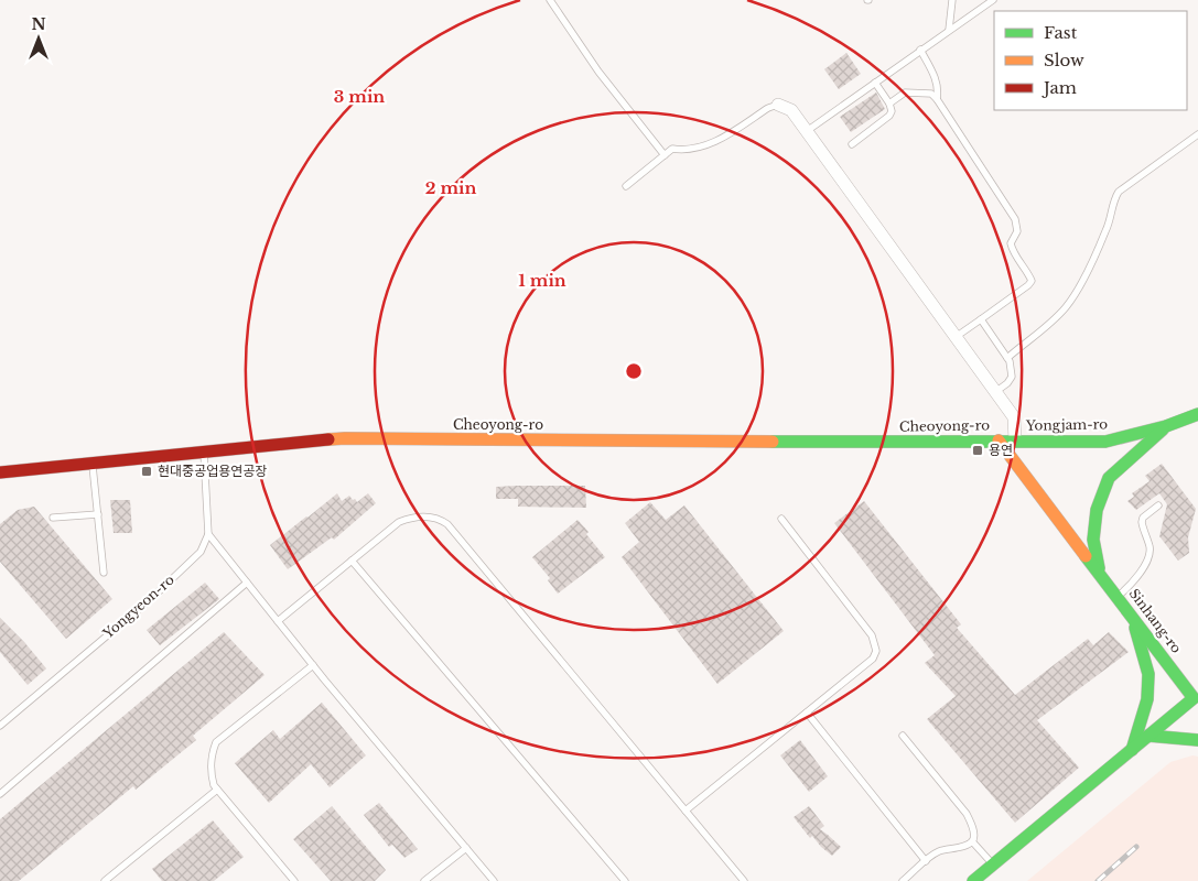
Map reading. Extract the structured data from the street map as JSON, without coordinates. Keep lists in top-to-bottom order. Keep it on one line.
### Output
{"streets":{"street":["Cheoyong-ro","Yongjam-ro","Sinhang-ro"],"lane":["Yongyeon-ro"]},"crossings":[["Cheoyong-ro","Yongjam-ro"],["Cheoyong-ro","Sinhang-ro"],["Yongjam-ro","Sinhang-ro"]],"places":{"transit":["용연","현대중공업용연공장"]},"legend":["Fast","Slow","Jam"],"north":"top","rings":["3 min","2 min","1 min"]}
